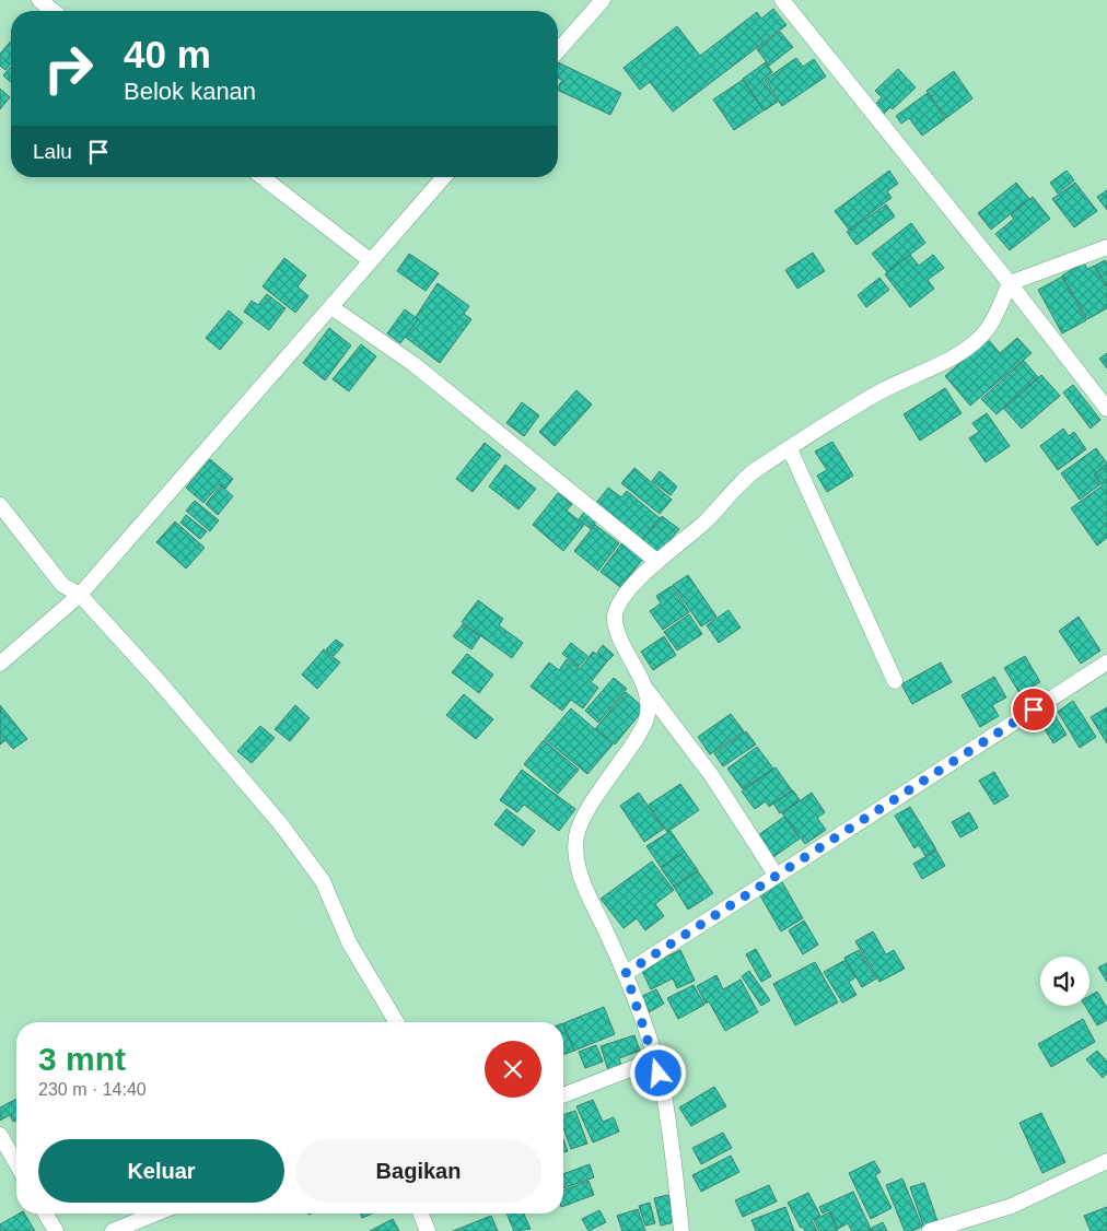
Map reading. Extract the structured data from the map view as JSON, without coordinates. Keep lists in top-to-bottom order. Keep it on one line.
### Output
{"page":{"turn":["40 m","Belok kanan"],"then":"Lalu","heading":["3 mnt","230 m · 14:40"],"buttons":["Keluar","Bagikan"]}}
